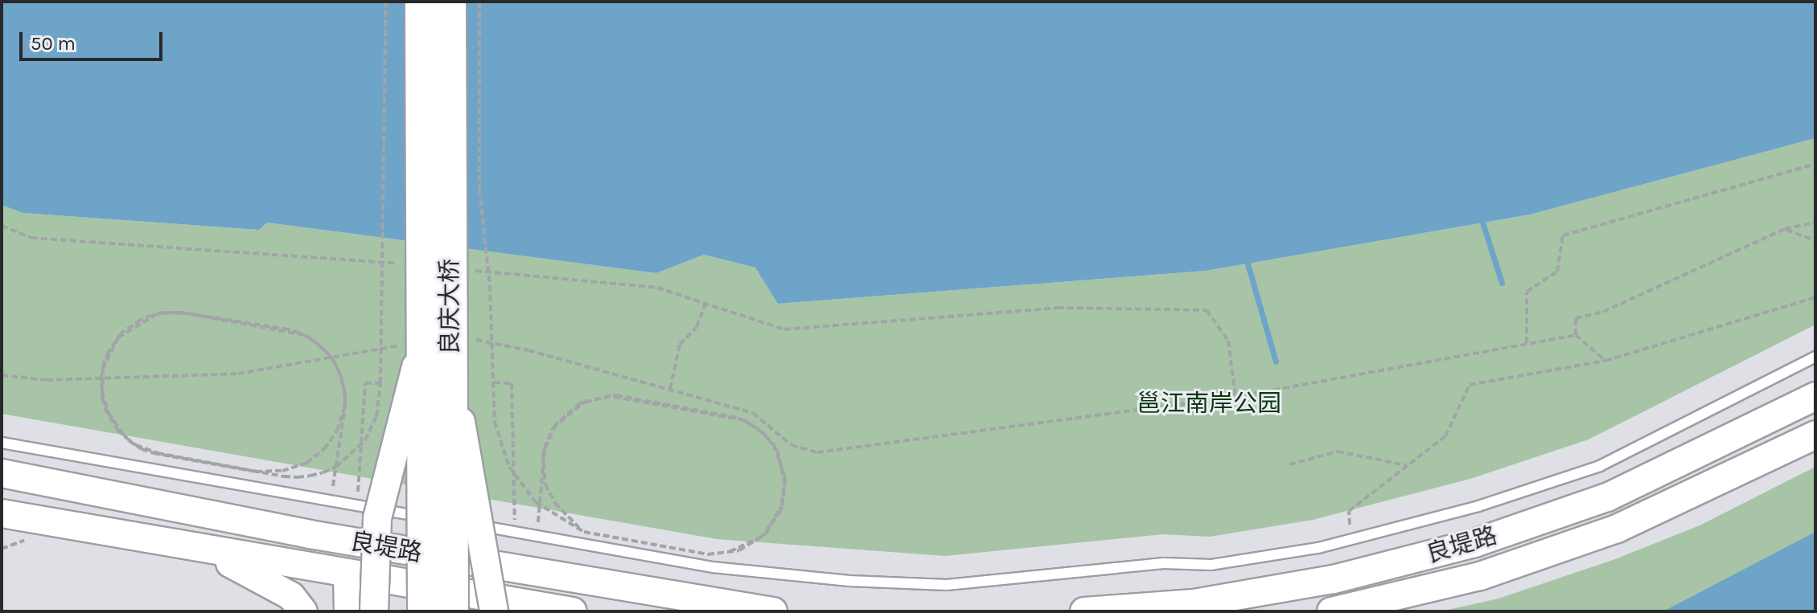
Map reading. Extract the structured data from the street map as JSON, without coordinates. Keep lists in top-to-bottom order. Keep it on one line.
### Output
{"streets":{"main road":["良庆大桥","良堤路"]},"parks":["邕江南岸公园"],"scale_bar":"50 m"}
